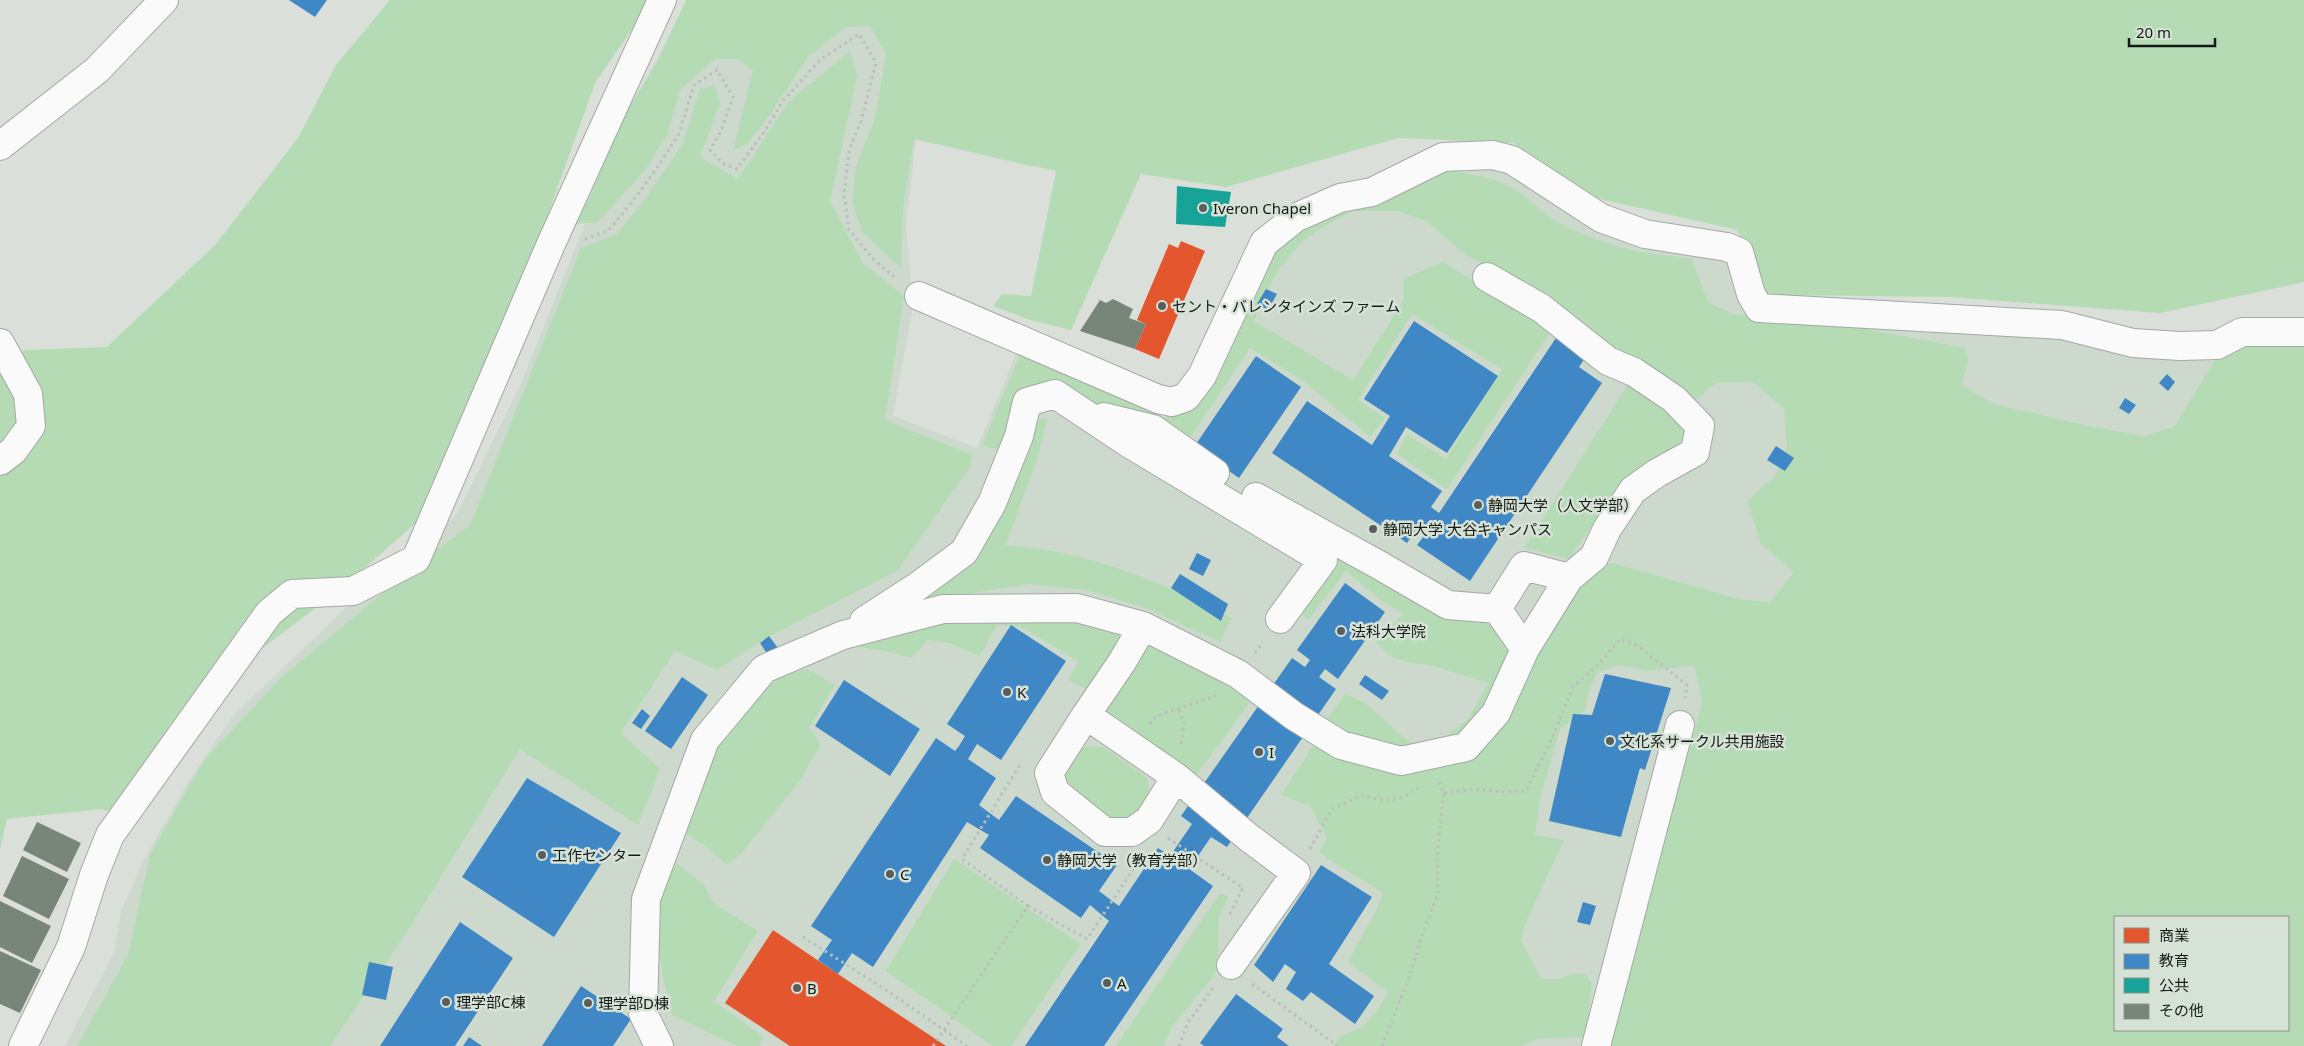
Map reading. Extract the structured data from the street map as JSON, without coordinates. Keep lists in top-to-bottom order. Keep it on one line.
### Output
{"places":["Iveron Chapel","セント・バレンタインズ ファーム","静岡大学（人文学部）","静岡大学 大谷キャンパス","法科大学院","K","文化系サークル共用施設","I","工作センター","静岡大学（教育学部）","C","A","B","理学部C棟","理学部D棟"],"legend":["商業","教育","公共","その他"],"scale_bar":"20 m"}
